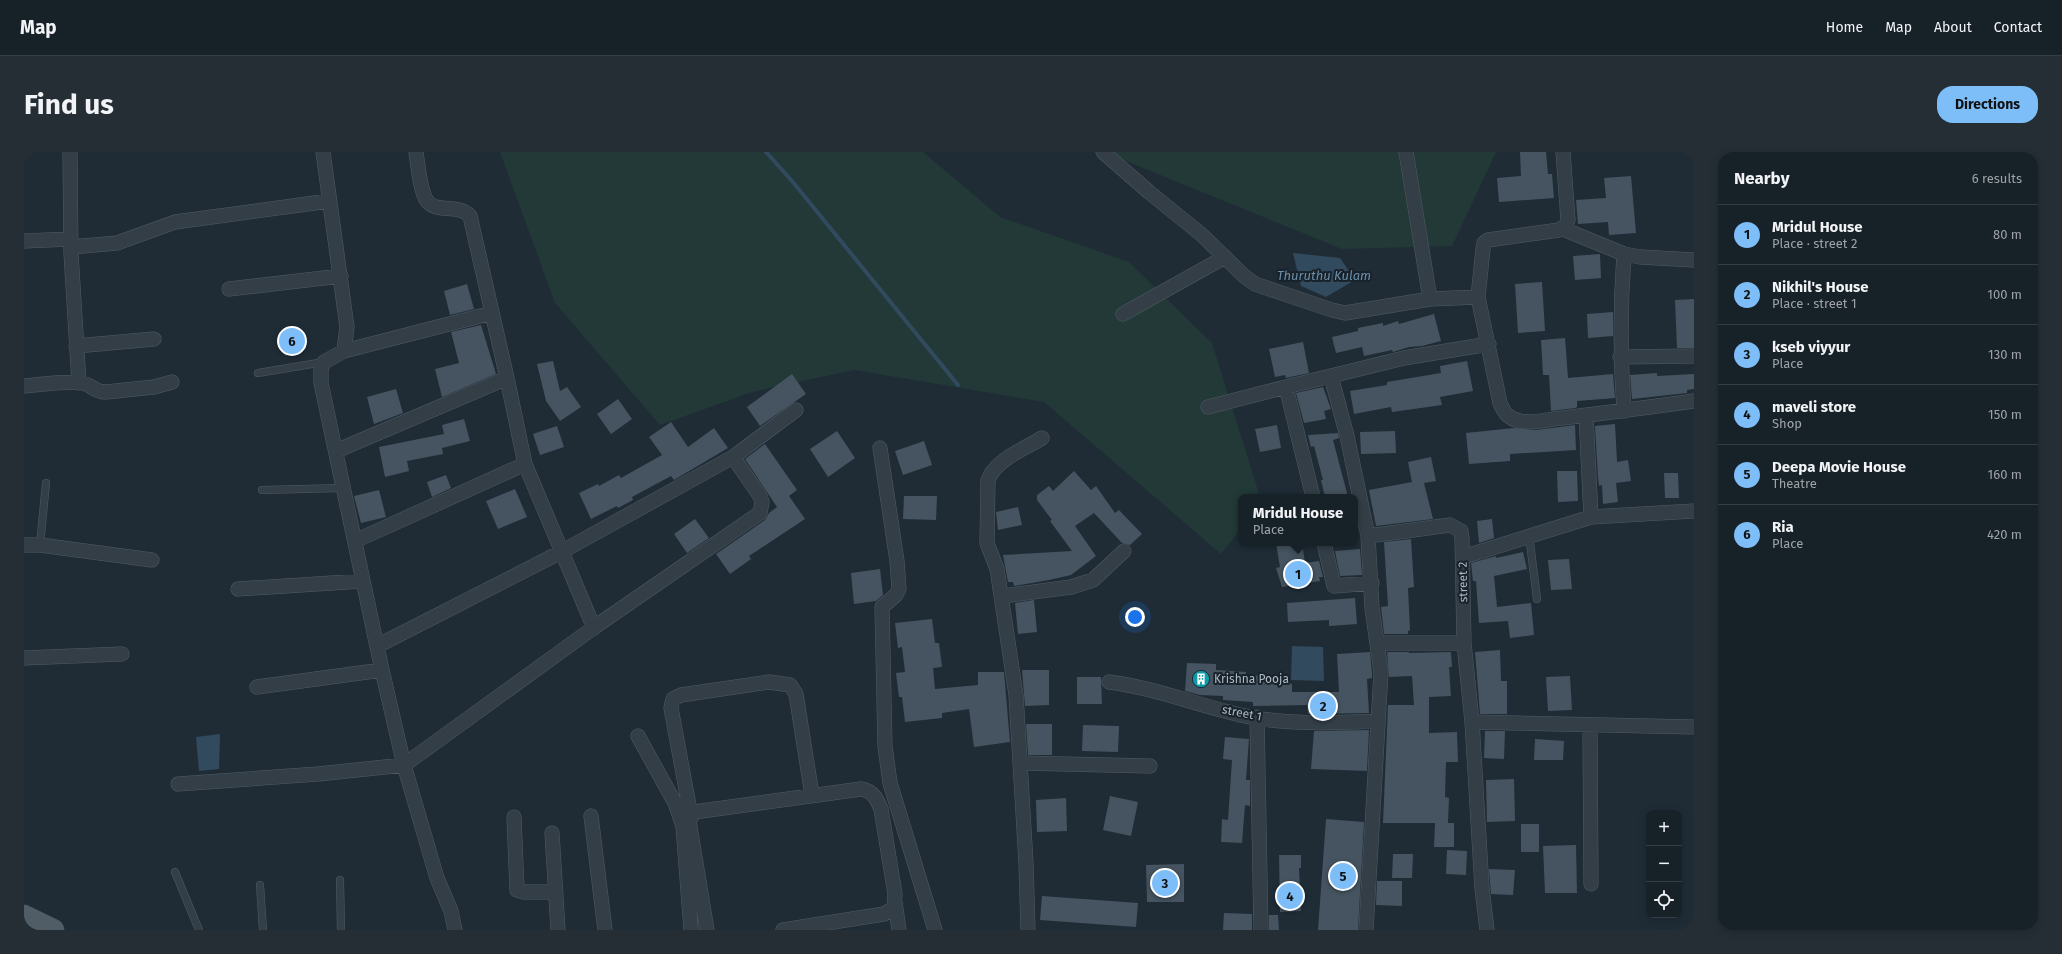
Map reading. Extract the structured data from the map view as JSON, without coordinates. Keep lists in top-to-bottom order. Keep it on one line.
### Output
{"streets":{"street":["street 2","street 1"]},"water":["Thuruthu Kulam"],"places":{"building":["Krishna Pooja"]},"page":{"header":"Map","nav":["Home","Map","About","Contact"],"buttons":"Directions","title":"Find us","heading":["Nearby","6 results"],"list":[{"mark":"1","name":"Mridul House","note":"Place · street 2","value":"80 m"},{"mark":"2","name":"Nikhil's House","note":"Place · street 1","value":"100 m"},{"mark":"3","name":"kseb viyyur","note":"Place","value":"130 m"},{"mark":"4","name":"maveli store","note":"Shop","value":"150 m"},{"mark":"5","name":"Deepa Movie House","note":"Theatre","value":"160 m"},{"mark":"6","name":"Ria","note":"Place","value":"420 m"}],"pins":["6","1","2","5","3","4"],"popup":["Mridul House","Place"],"map_buttons":["+","−"]}}
